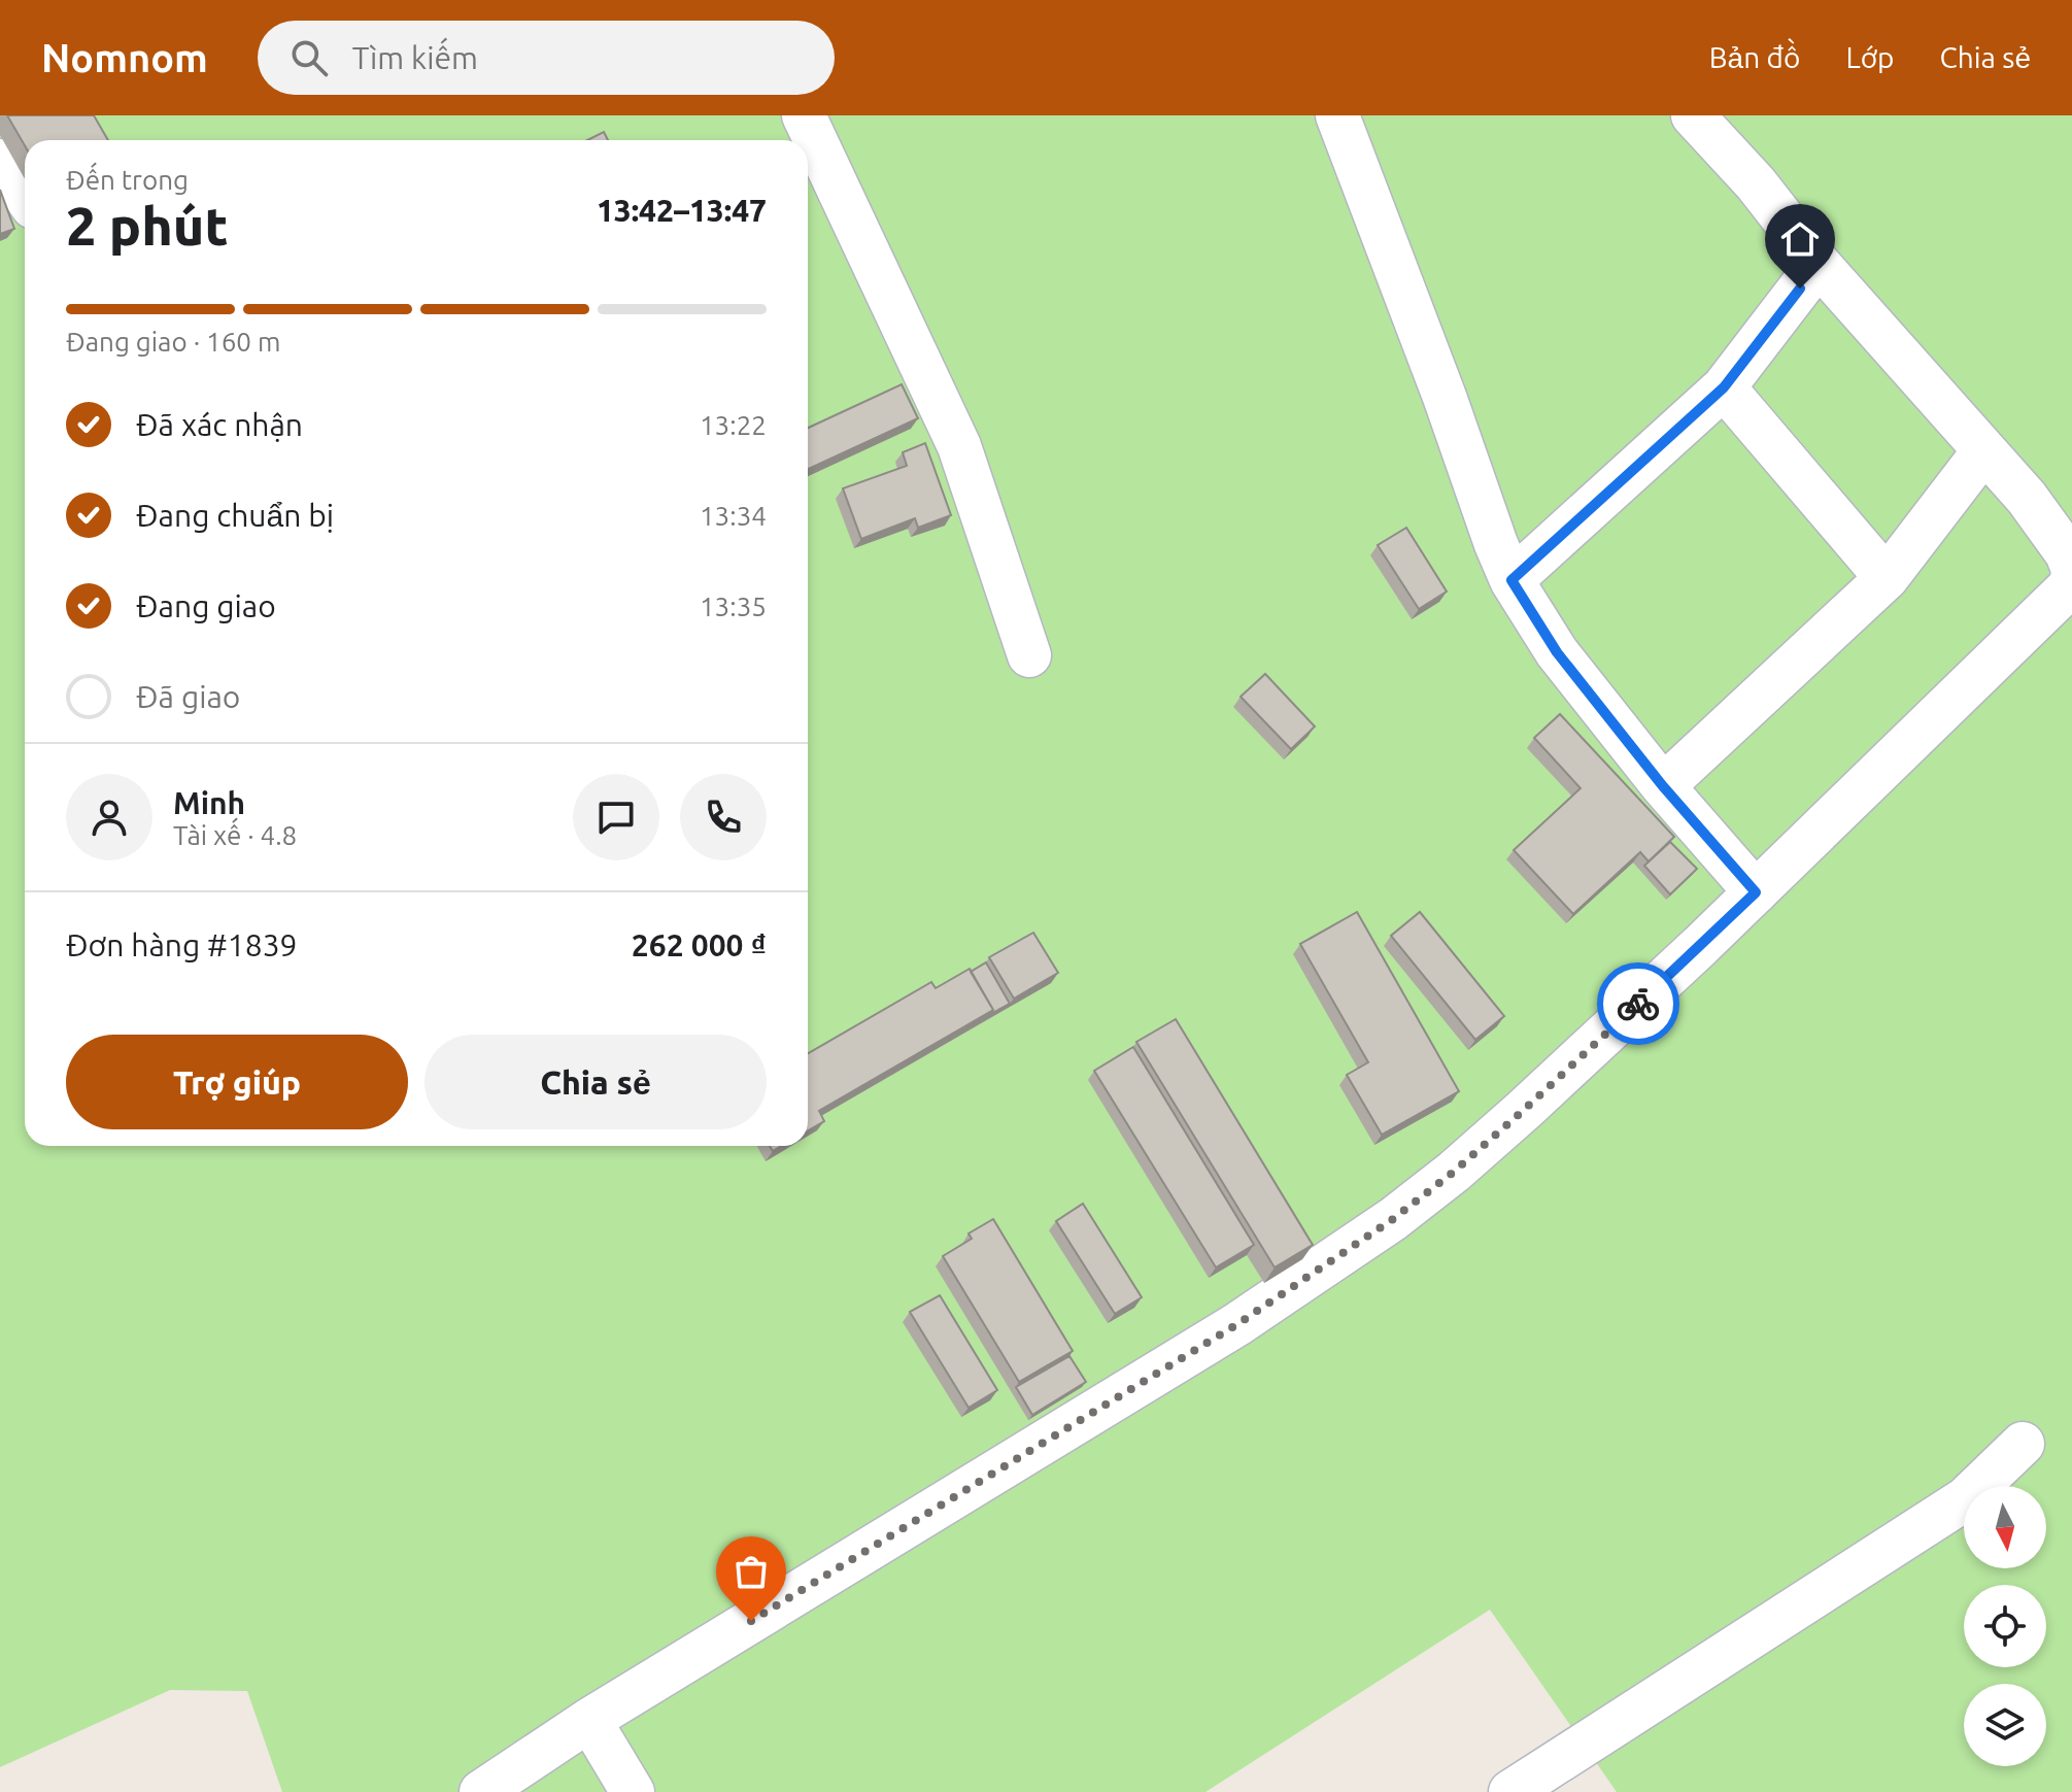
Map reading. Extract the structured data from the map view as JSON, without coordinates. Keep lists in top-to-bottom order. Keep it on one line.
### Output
{"north":"bottom","page":{"header":"Nomnom","search":"Tìm kiếm","nav":["Bản đồ","Lớp","Chia sẻ"],"heading":["2 phút","Đến trong","13:42–13:47"],"panel":["Minh","Tài xế · 4.8","Đơn hàng #1839","262 000 ₫"],"bar":"Đang giao · 160 m","list":[["Đã xác nhận","13:22"],["Đang chuẩn bị","13:34"],["Đang giao","13:35"],"Đã giao"],"buttons":["Trợ giúp","Chia sẻ"]}}
